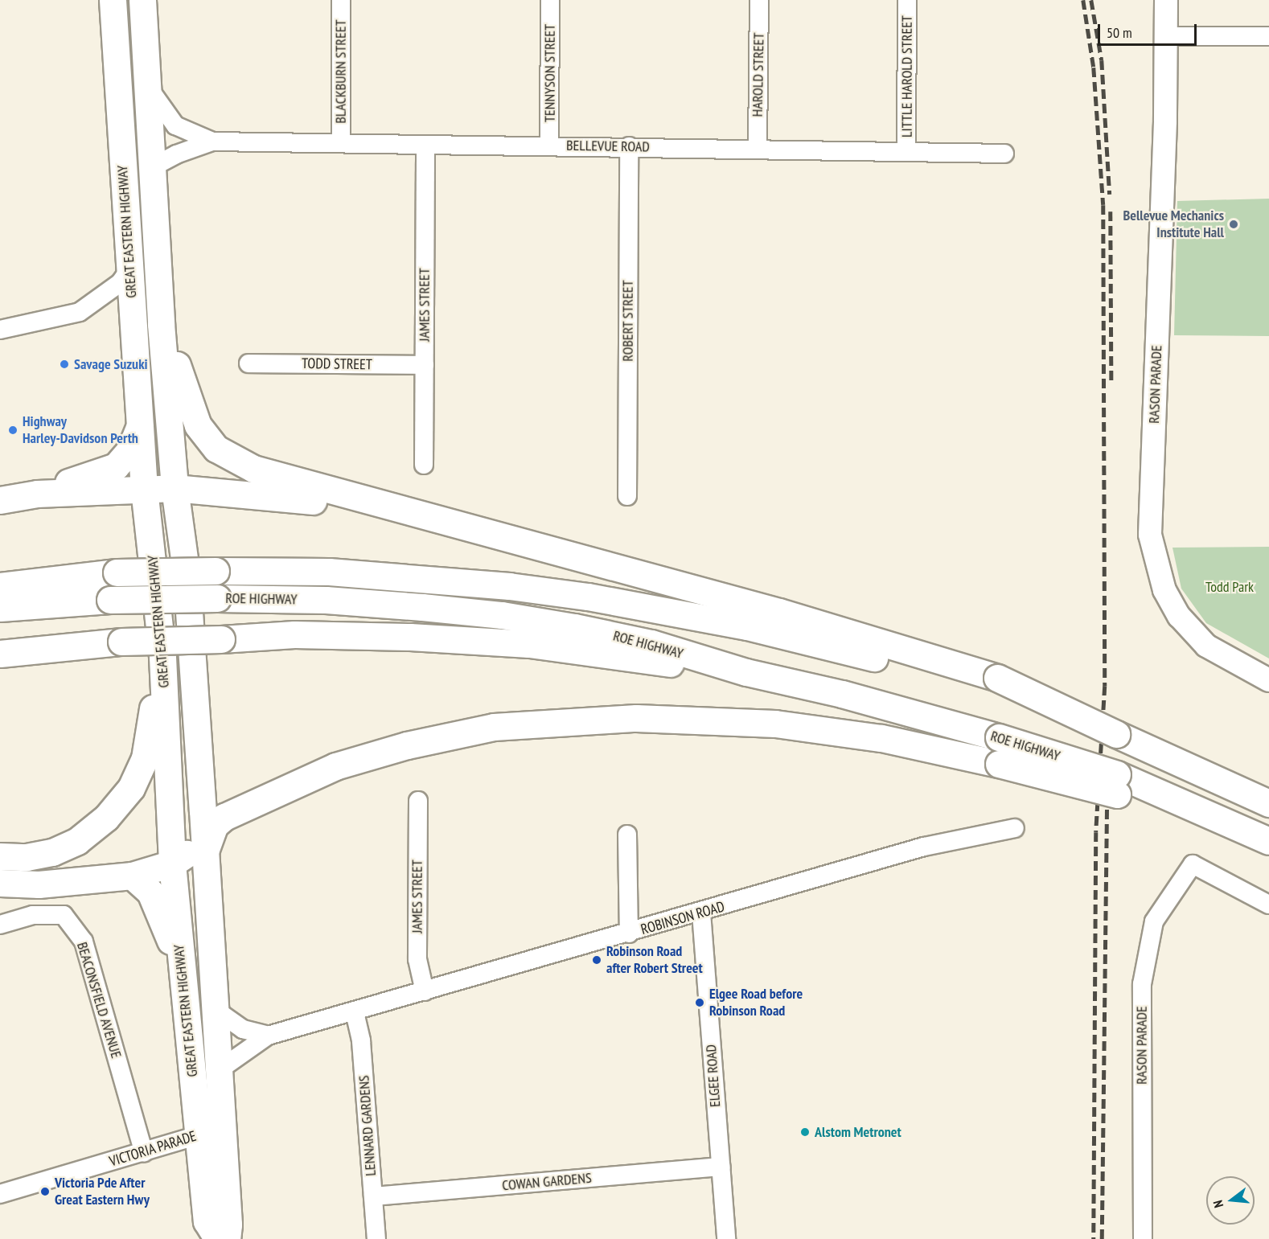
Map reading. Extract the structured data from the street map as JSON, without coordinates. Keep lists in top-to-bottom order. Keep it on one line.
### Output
{"streets":{"highway":["GREAT EASTERN HIGHWAY","ROE HIGHWAY"],"main road":["RASON PARADE"],"street":["BLACKBURN STREET","TENNYSON STREET","HAROLD STREET","LITTLE HAROLD STREET","BELLEVUE ROAD","JAMES STREET","ROBERT STREET","TODD STREET","ROBINSON ROAD","BEACONSFIELD AVENUE","ELGEE ROAD","LENNARD GARDENS","VICTORIA PARADE","COWAN GARDENS"]},"crossings":[["BLACKBURN STREET","BELLEVUE ROAD"],["TENNYSON STREET","BELLEVUE ROAD"],["HAROLD STREET","BELLEVUE ROAD"],["LITTLE HAROLD STREET","BELLEVUE ROAD"],["BELLEVUE ROAD","GREAT EASTERN HIGHWAY"],["BELLEVUE ROAD","JAMES STREET"],["BELLEVUE ROAD","ROBERT STREET"],["GREAT EASTERN HIGHWAY","ROBINSON ROAD"],["GREAT EASTERN HIGHWAY","VICTORIA PARADE"],["JAMES STREET","TODD STREET"],["JAMES STREET","ROBINSON ROAD"],["ROBINSON ROAD","ELGEE ROAD"],["ROBINSON ROAD","LENNARD GARDENS"],["BEACONSFIELD AVENUE","VICTORIA PARADE"],["ELGEE ROAD","COWAN GARDENS"],["LENNARD GARDENS","COWAN GARDENS"]],"parks":["Todd Park"],"places":["Bellevue Mechanics Institute Hall","Savage Suzuki","Highway Harley-Davidson Perth","Robinson Road after Robert Street","Elgee Road before Robinson Road","Alstom Metronet","Victoria Pde After Great Eastern Hwy"],"scale_bar":"50 m","north":"left"}
